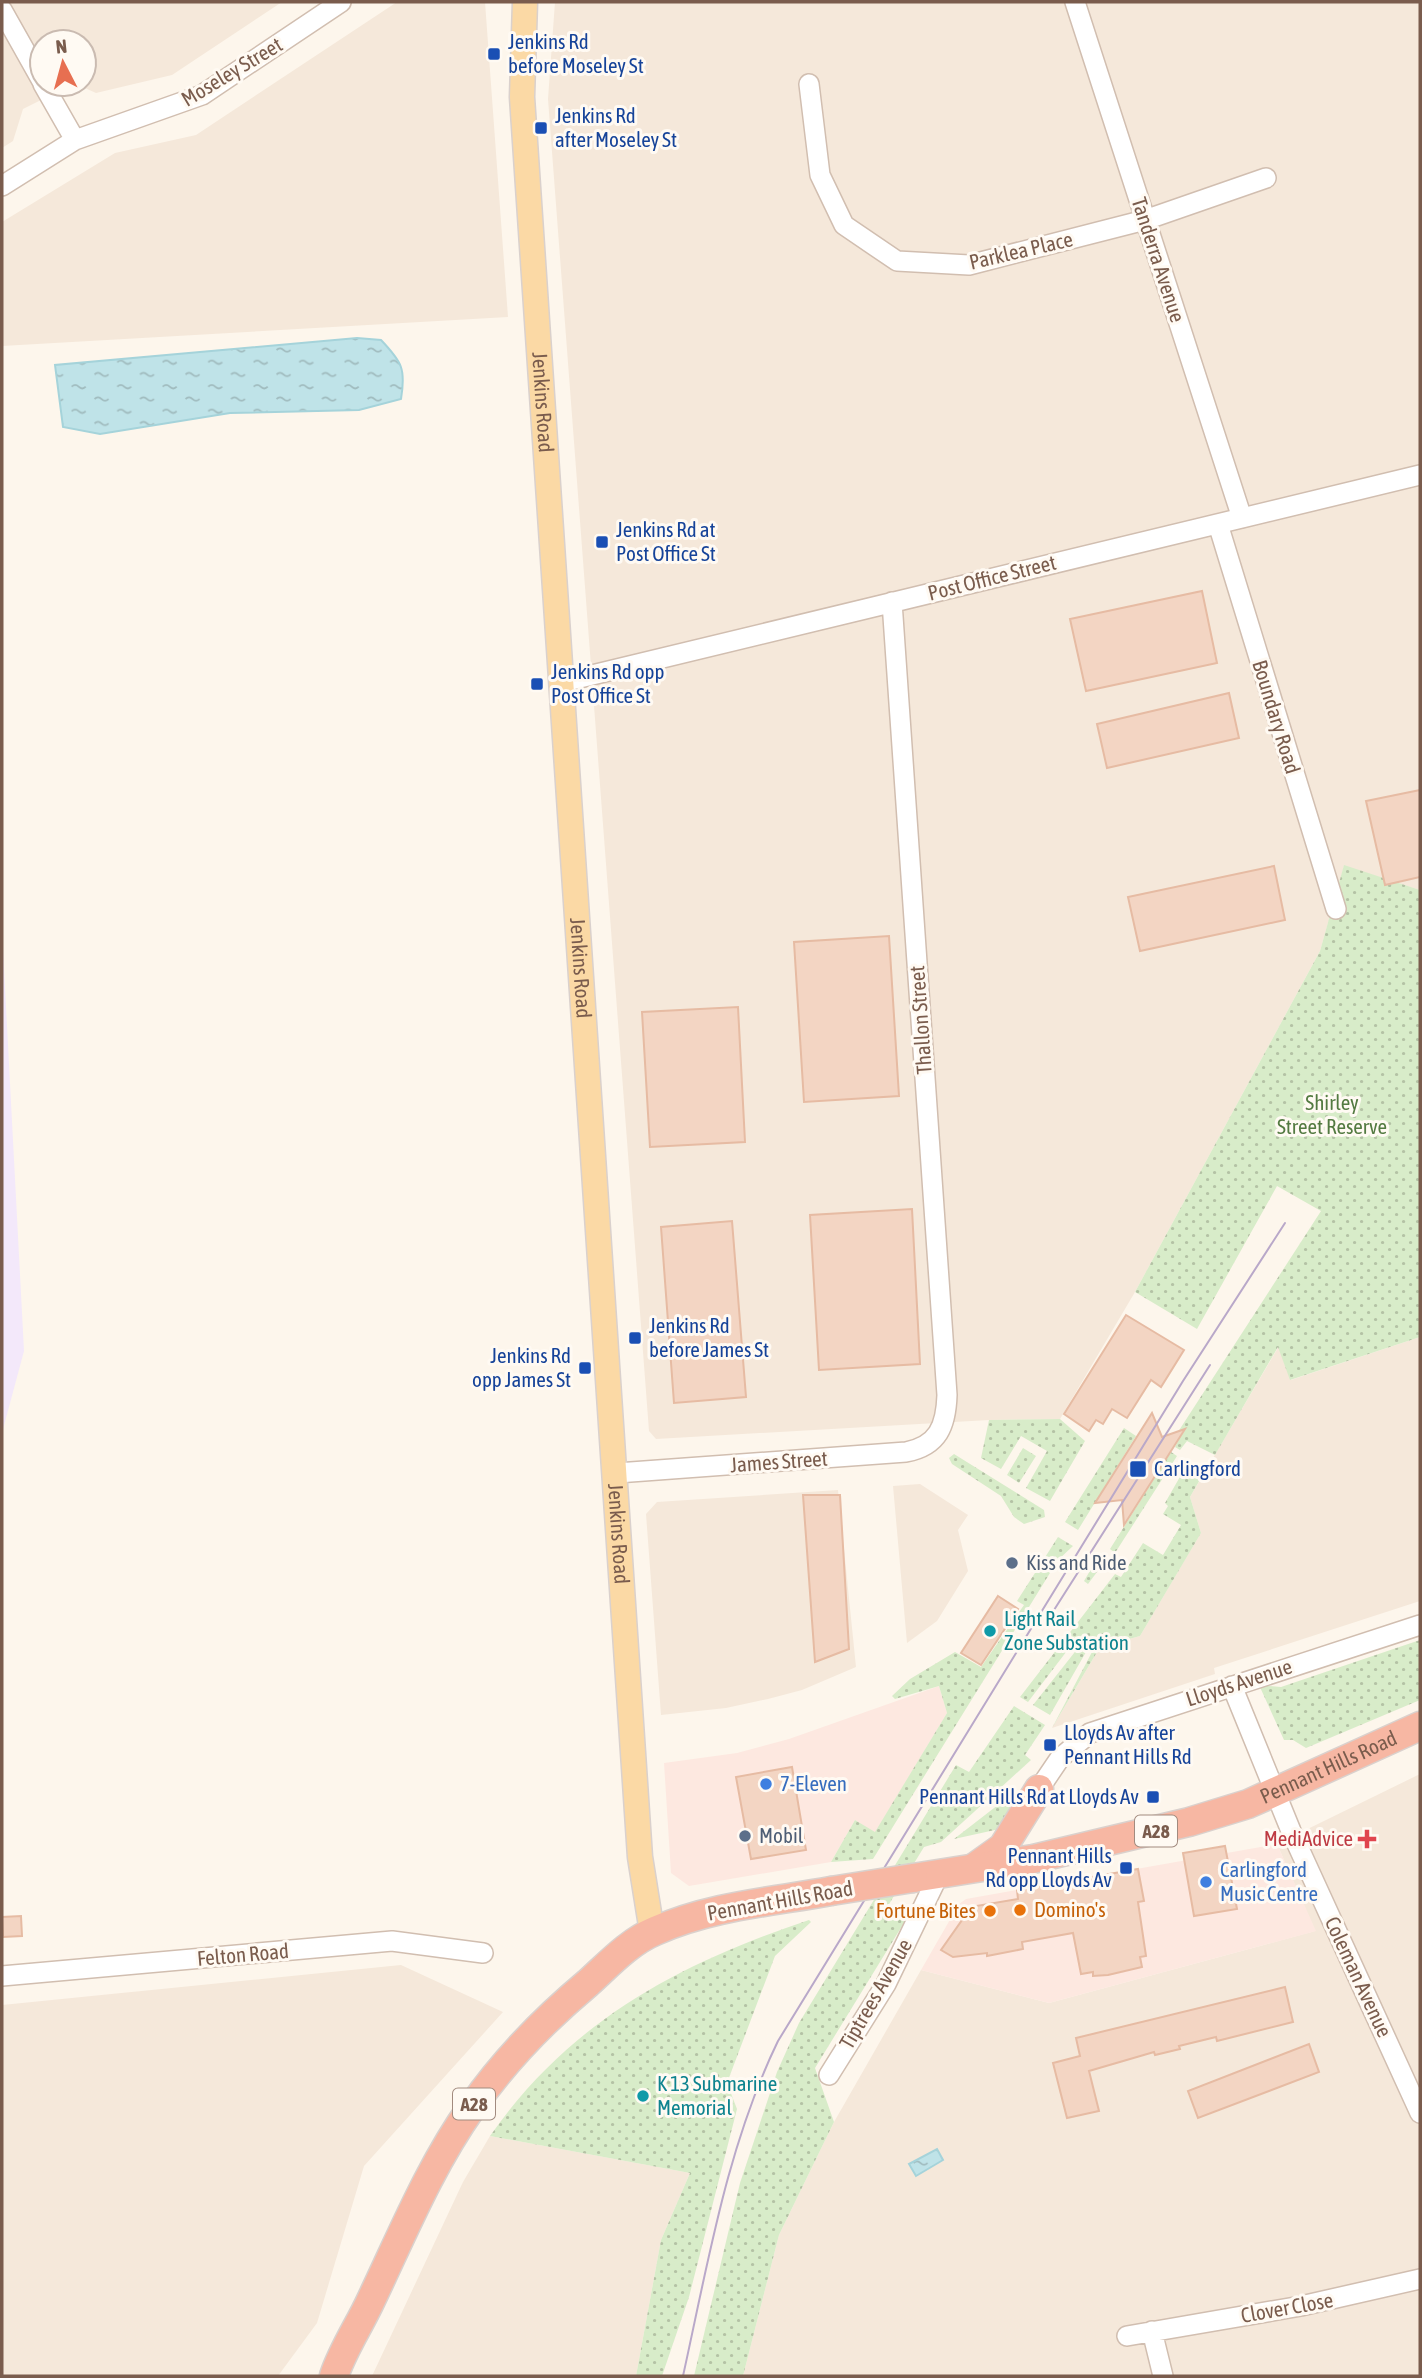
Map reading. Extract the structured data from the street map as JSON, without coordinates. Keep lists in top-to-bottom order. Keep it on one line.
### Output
{"streets":{"highway":["Pennant Hills Road","A28"],"main road":["Jenkins Road"],"street":["Moseley Street","Parklea Place","Tanderra Avenue","Post Office Street","Boundary Road","Thallon Street","James Street","Lloyds Avenue","Felton Road","Coleman Avenue","Tiptrees Avenue","Clover Close"]},"crossings":[["Parklea Place","Tanderra Avenue"],["Tanderra Avenue","Post Office Street"],["Jenkins Road","Post Office Street"],["Jenkins Road","James Street"],["Jenkins Road","Pennant Hills Road"],["Post Office Street","Boundary Road"],["Post Office Street","Thallon Street"],["Thallon Street","James Street"],["Lloyds Avenue","Coleman Avenue"],["Pennant Hills Road","Coleman Avenue"],["Pennant Hills Road","Tiptrees Avenue"]],"parks":["Shirley Street Reserve"],"places":{"transit":["Jenkins Rd before Moseley St","Jenkins Rd after Moseley St","Jenkins Rd at Post Office St","Jenkins Rd opp Post Office St","Jenkins Rd before James St","Jenkins Rd opp James St","Carlingford","Lloyds Av after Pennant Hills Rd","Pennant Hills Rd at Lloyds Av","Pennant Hills Rd opp Lloyds Av"],"other":["Kiss and Ride","Light Rail Zone Substation","7-Eleven","Mobil","Carlingford Music Centre","Domino's","Fortune Bites","K 13 Submarine Memorial"],"health":["MediAdvice"]},"north":"top"}
